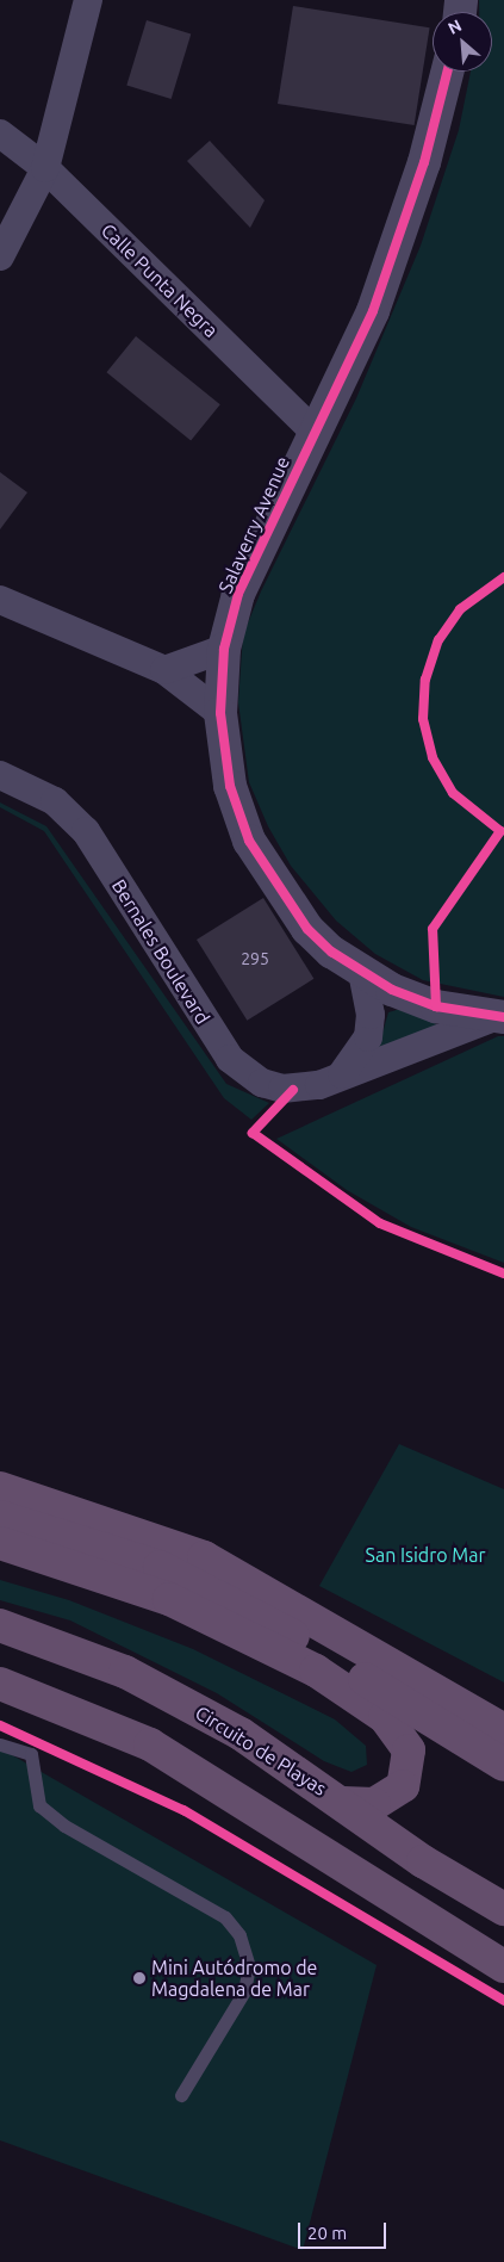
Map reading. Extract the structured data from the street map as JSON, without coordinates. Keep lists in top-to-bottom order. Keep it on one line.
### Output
{"streets":{"highway":["Circuito de Playas"],"street":["Calle Punta Negra","Salaverry Avenue","Bernales Boulevard"]},"crossings":[["Calle Punta Negra","Salaverry Avenue"],["Salaverry Avenue","Bernales Boulevard"]],"parks":["San Isidro Mar"],"places":["Mini Autódromo de Magdalena de Mar"],"house_numbers":["295"],"scale_bar":"20 m","north":"top left"}
